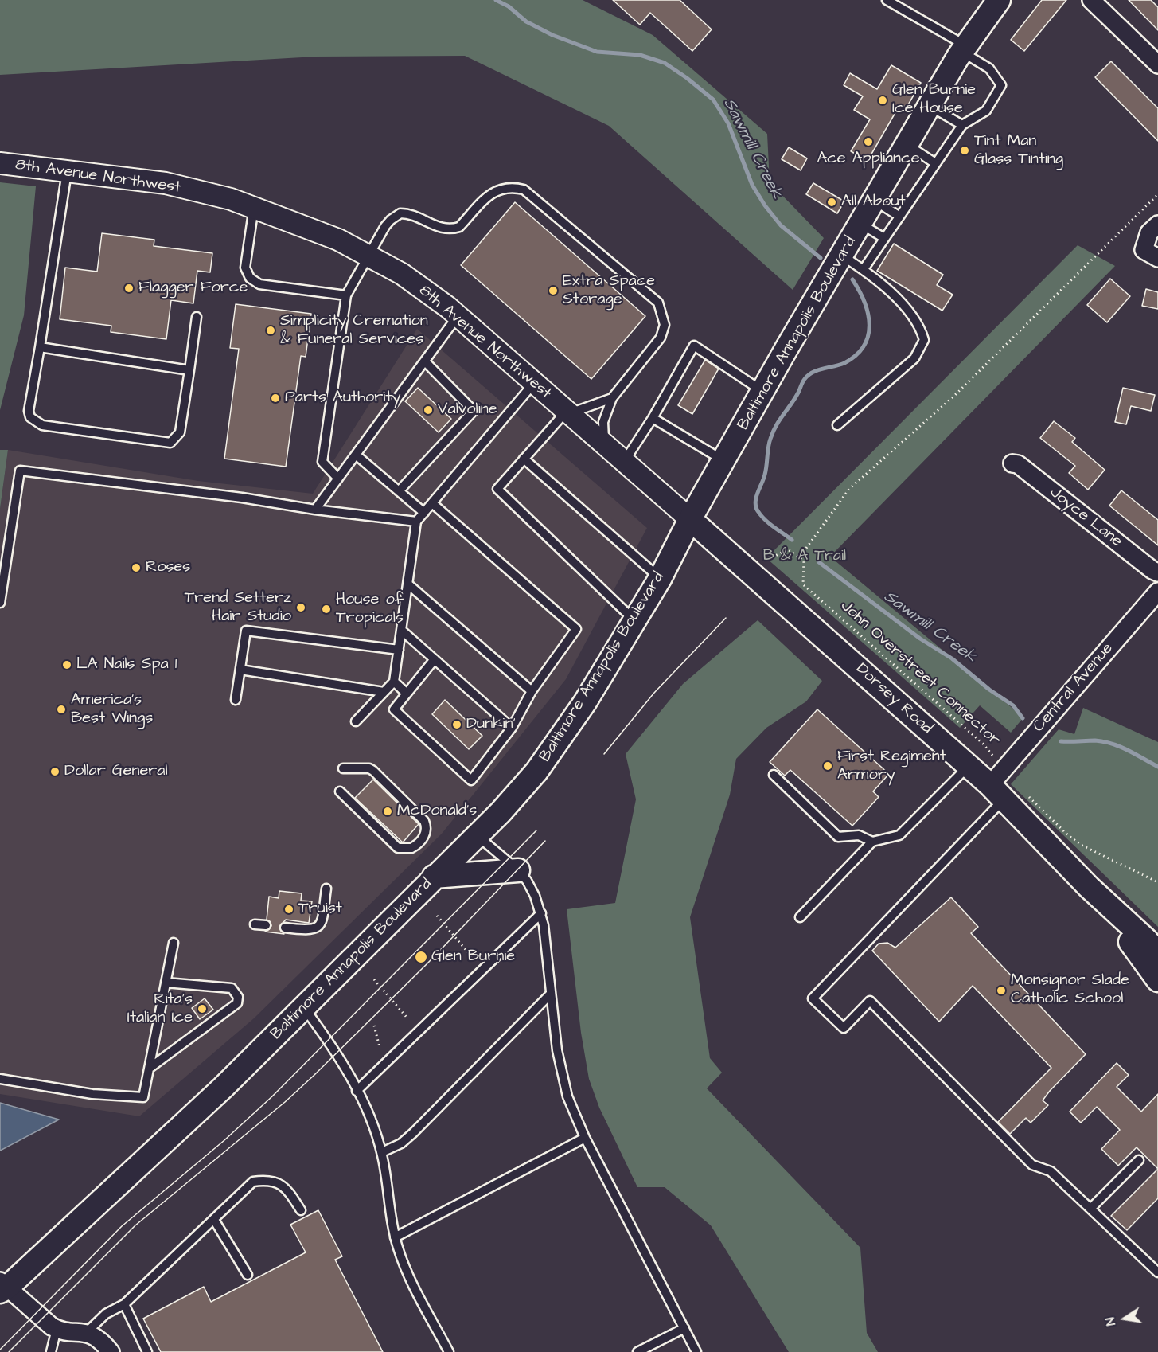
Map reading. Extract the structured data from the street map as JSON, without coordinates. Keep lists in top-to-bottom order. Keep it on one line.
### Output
{"streets":{"main road":["Baltimore Annapolis Boulevard","Dorsey Road"],"street":["8th Avenue Northwest","Joyce Lane","Central Avenue"],"path":["John Overstreet Connector"]},"crossings":[["8th Avenue Northwest","Baltimore Annapolis Boulevard"],["8th Avenue Northwest","Dorsey Road"],["Baltimore Annapolis Boulevard","Dorsey Road"],["John Overstreet Connector","Central Avenue"],["John Overstreet Connector","Dorsey Road"],["Central Avenue","Dorsey Road"]],"water":["Sawmill Creek"],"parks":["B & A Trail"],"places":["Glen Burnie Ice House","Ace Appliance","Tint Man Glass Tinting","All About","Flagger Force","Extra Space Storage","Simplicity Cremation & Funeral Services","Parts Authority","Valvoline","Roses","Trend Setterz Hair Studio","House of Tropicals","LA Nails Spa 1","America's Best Wings","Dunkin'","First Regiment Armory","Dollar General","McDonald's","Truist","Glen Burnie","Monsignor Slade Catholic School","Rita's Italian Ice"],"north":"left"}
